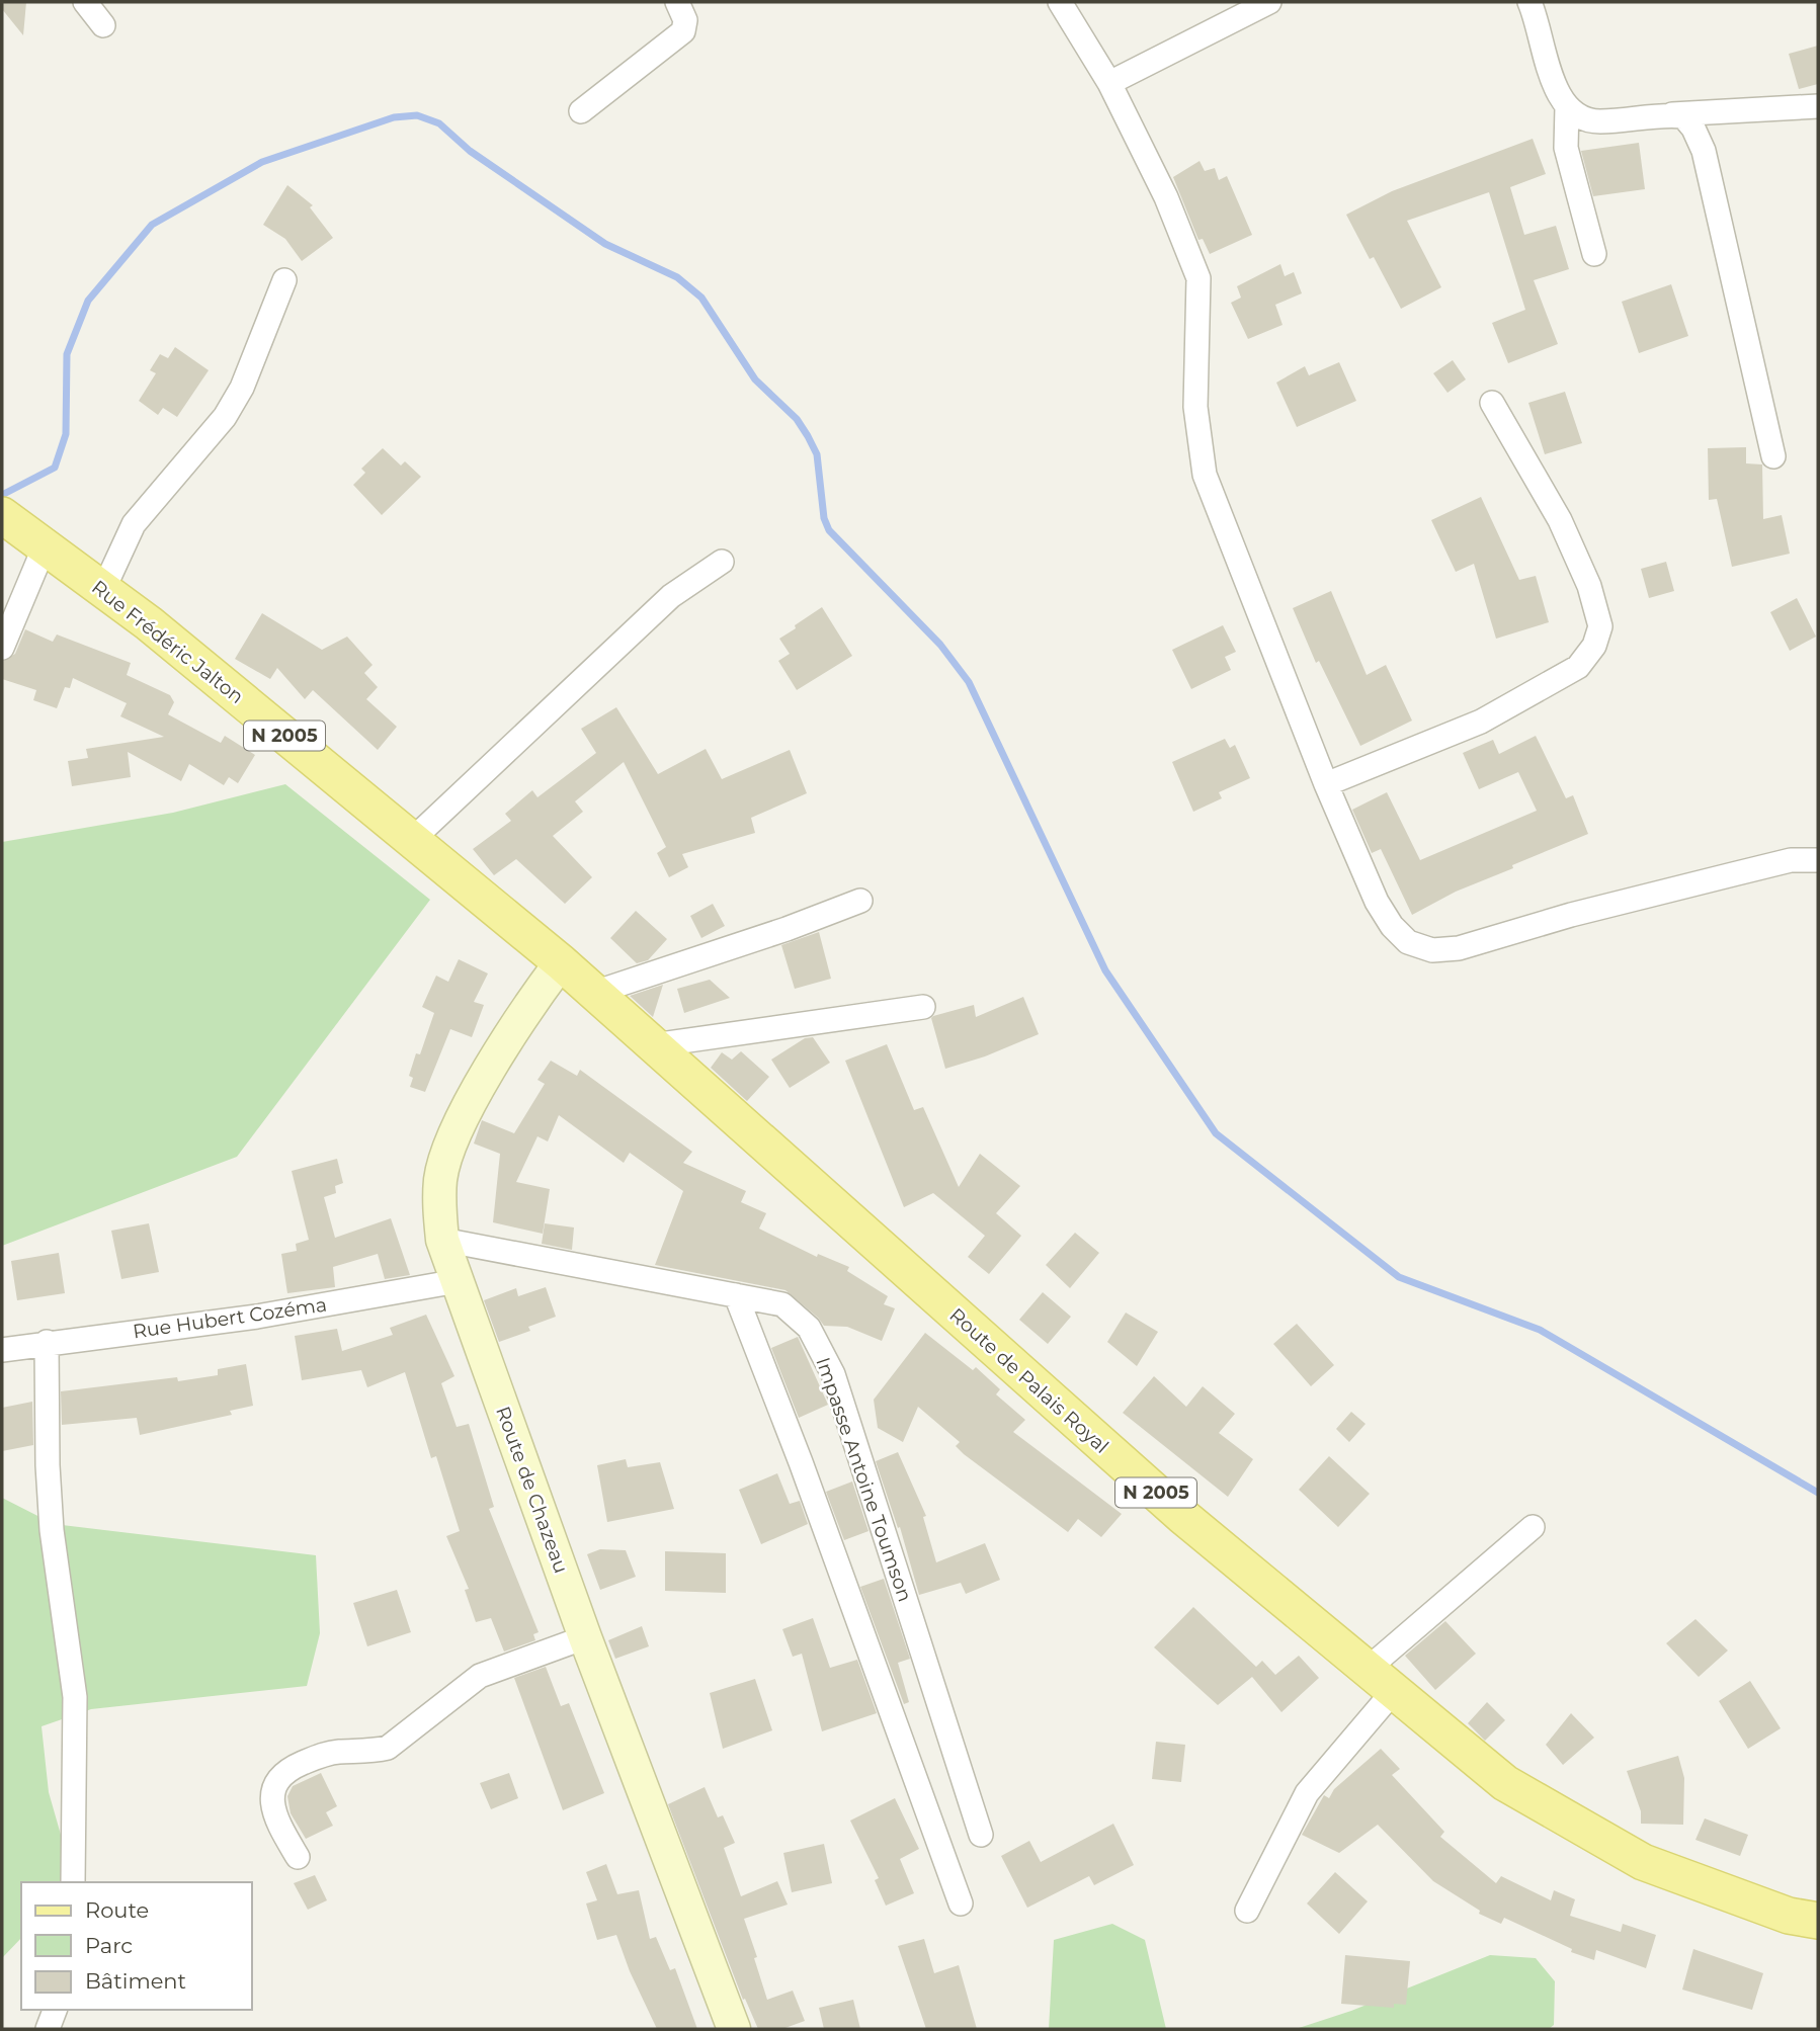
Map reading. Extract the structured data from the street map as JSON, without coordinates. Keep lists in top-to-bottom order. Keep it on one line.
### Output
{"streets":{"main road":["Rue Frédéric Jalton","N 2005","Route de Palais Royal","Route de Chazeau"],"street":["Rue Hubert Cozéma","Impasse Antoine Toumson"]},"crossings":[["Rue Frédéric Jalton","Route de Palais Royal"],["Rue Frédéric Jalton","Route de Chazeau"],["Rue Hubert Cozéma","Route de Chazeau"],["Route de Palais Royal","Route de Chazeau"],["Impasse Antoine Toumson","Route de Chazeau"]],"legend":["Route","Parc","Bâtiment"]}
